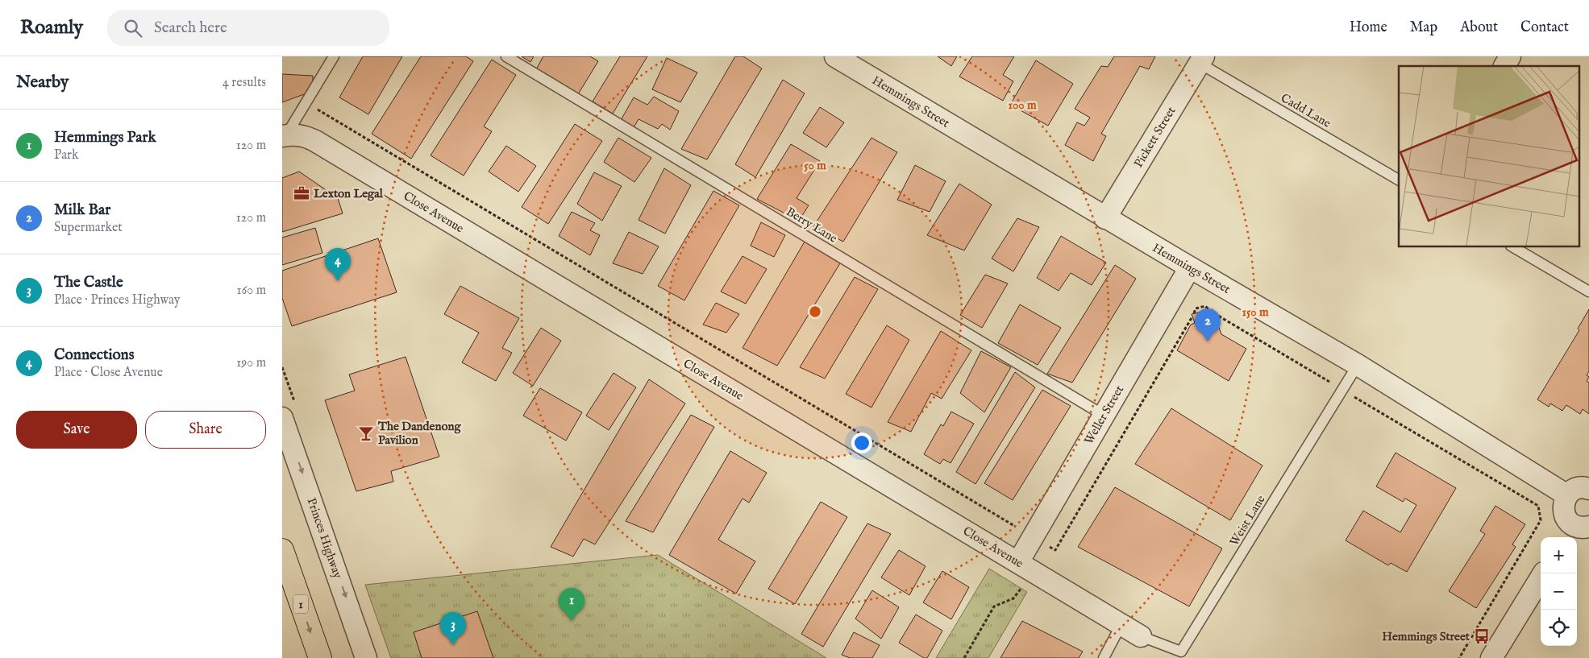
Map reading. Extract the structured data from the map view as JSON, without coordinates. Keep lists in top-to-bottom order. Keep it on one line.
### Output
{"streets":{"highway":["1"],"street":["Hemmings Street","Pickett Street","Close Avenue","Weller Street","Princes Highway"],"lane":["Cadd Lane","Berry Lane","Weist Lane"]},"crossings":[["Hemmings Street","Pickett Street"],["Hemmings Street","Weller Street"],["Hemmings Street","Weist Lane"],["Cadd Lane","Pickett Street"],["Close Avenue","Weller Street"],["Close Avenue","Weist Lane"],["Berry Lane","Weller Street"]],"one_way":["Princes Highway"],"places":{"office":["Lexton Legal"],"bar":["The Dandenong Pavilion"],"bus stop":["Hemmings Street"]},"page":{"header":"Roamly","search":"Search here","nav":["Home","Map","About","Contact"],"heading":["Nearby","4 results"],"list":[{"mark":"1","name":"Hemmings Park","note":"Park","value":"120 m"},{"mark":"2","name":"Milk Bar","note":"Supermarket","value":"120 m"},{"mark":"3","name":"The Castle","note":"Place · Princes Highway","value":"160 m"},{"mark":"4","name":"Connections","note":"Place · Close Avenue","value":"190 m"}],"pins":["4","2","1","3"],"buttons":["Save","Share"],"map_buttons":["+","−"]},"rings":["100 m","50 m","150 m"]}
